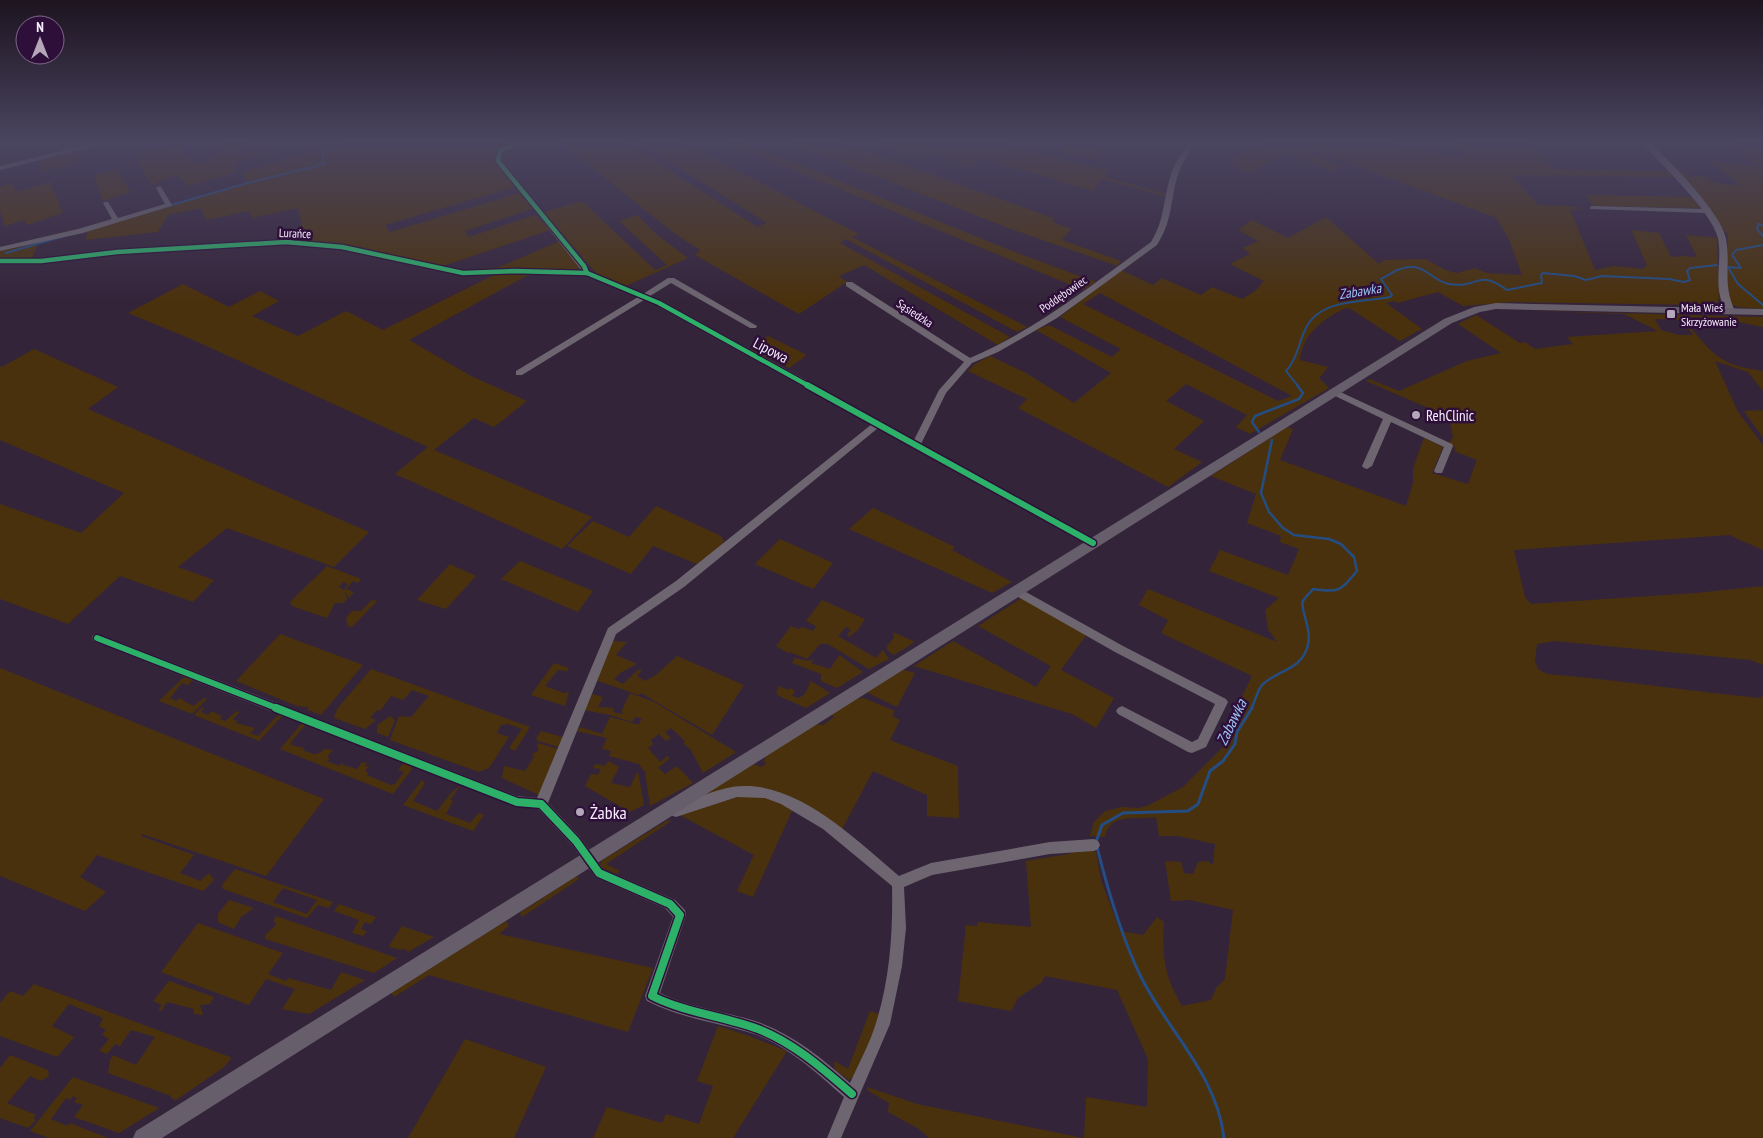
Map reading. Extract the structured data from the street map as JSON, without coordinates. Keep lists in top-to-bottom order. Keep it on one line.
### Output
{"streets":{"street":["Lurańce","Poddębowiec","Sąsiedzka","Lipowa"]},"crossings":[["Lurańce","Lipowa"],["Poddębowiec","Sąsiedzka"],["Poddębowiec","Lipowa"]],"water":["Zabawka"],"places":{"transit":["Mała Wieś Skrzyżowanie"],"other":["RehClinic","Żabka"]},"north":"top"}
